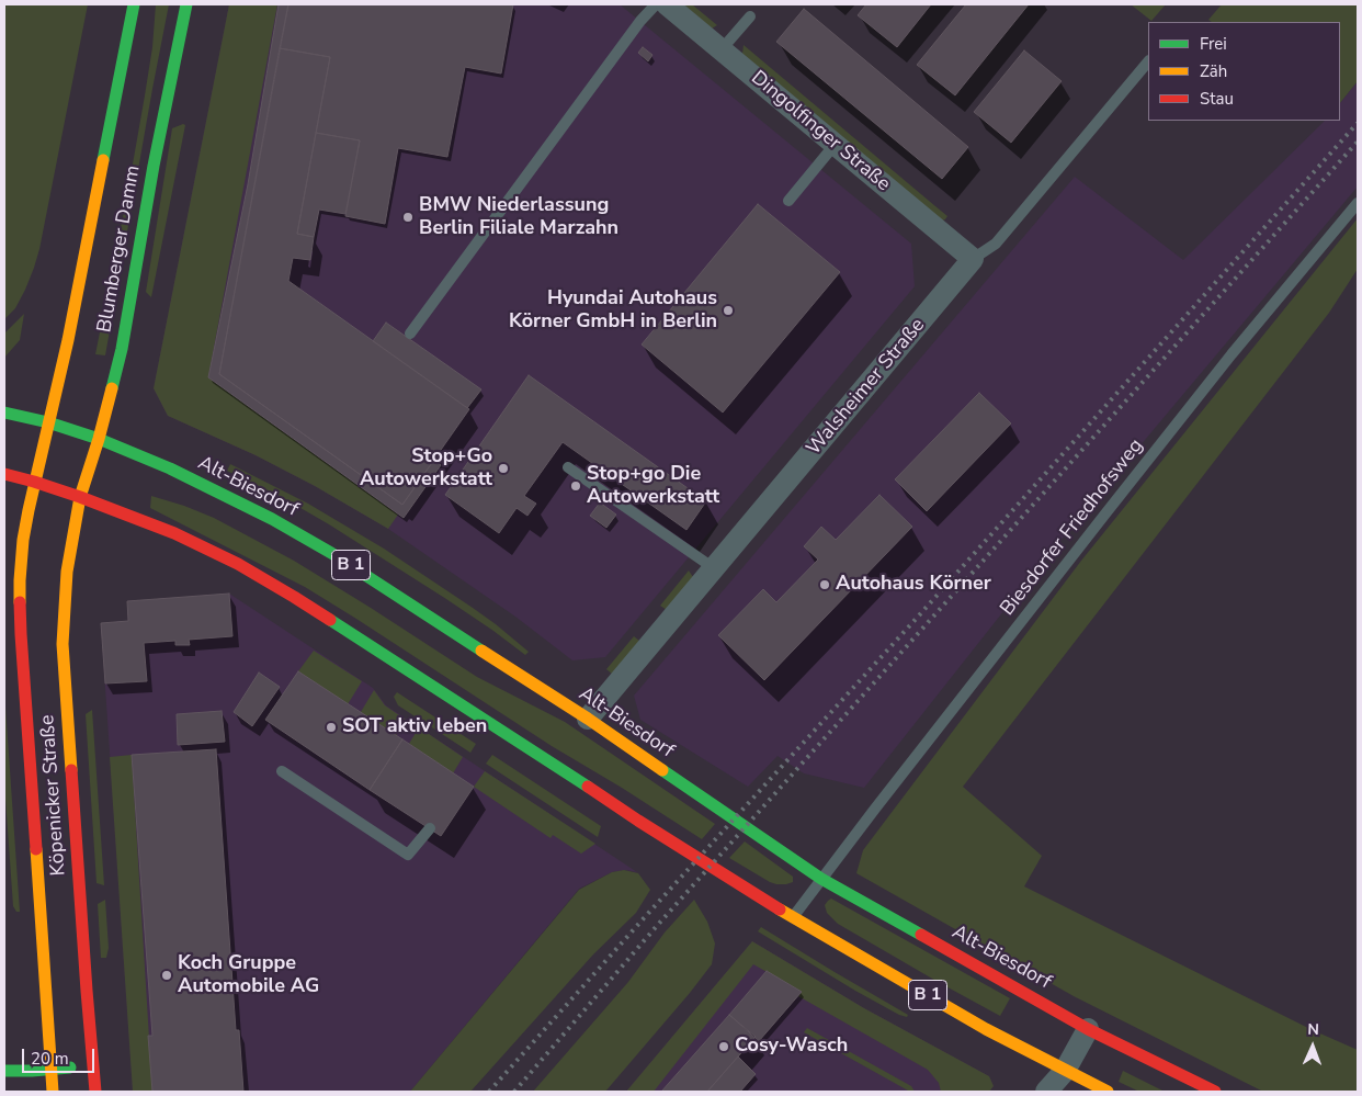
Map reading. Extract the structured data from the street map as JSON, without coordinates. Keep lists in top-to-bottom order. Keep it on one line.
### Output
{"streets":{"main road":["Blumberger Damm","Alt-Biesdorf","B 1","Köpenicker Straße"],"street":["Dingolfinger Straße","Walsheimer Straße"],"lane":["Biesdorfer Friedhofsweg"]},"crossings":[["Dingolfinger Straße","Walsheimer Straße"],["Blumberger Damm","Alt-Biesdorf"],["Blumberger Damm","B 1"],["Blumberger Damm","Köpenicker Straße"],["Walsheimer Straße","Alt-Biesdorf"],["Alt-Biesdorf","Biesdorfer Friedhofsweg"],["Alt-Biesdorf","Köpenicker Straße"],["Biesdorfer Friedhofsweg","B 1"],["B 1","Köpenicker Straße"]],"places":["BMW Niederlassung Berlin Filiale Marzahn","Hyundai Autohaus Körner GmbH in Berlin","Stop+Go Autowerkstatt","Stop+go Die Autowerkstatt","Autohaus Körner","SOT aktiv leben","Koch Gruppe Automobile AG","Cosy-Wasch"],"legend":["Frei","Zäh","Stau"],"scale_bar":"20 m","north":"top"}
